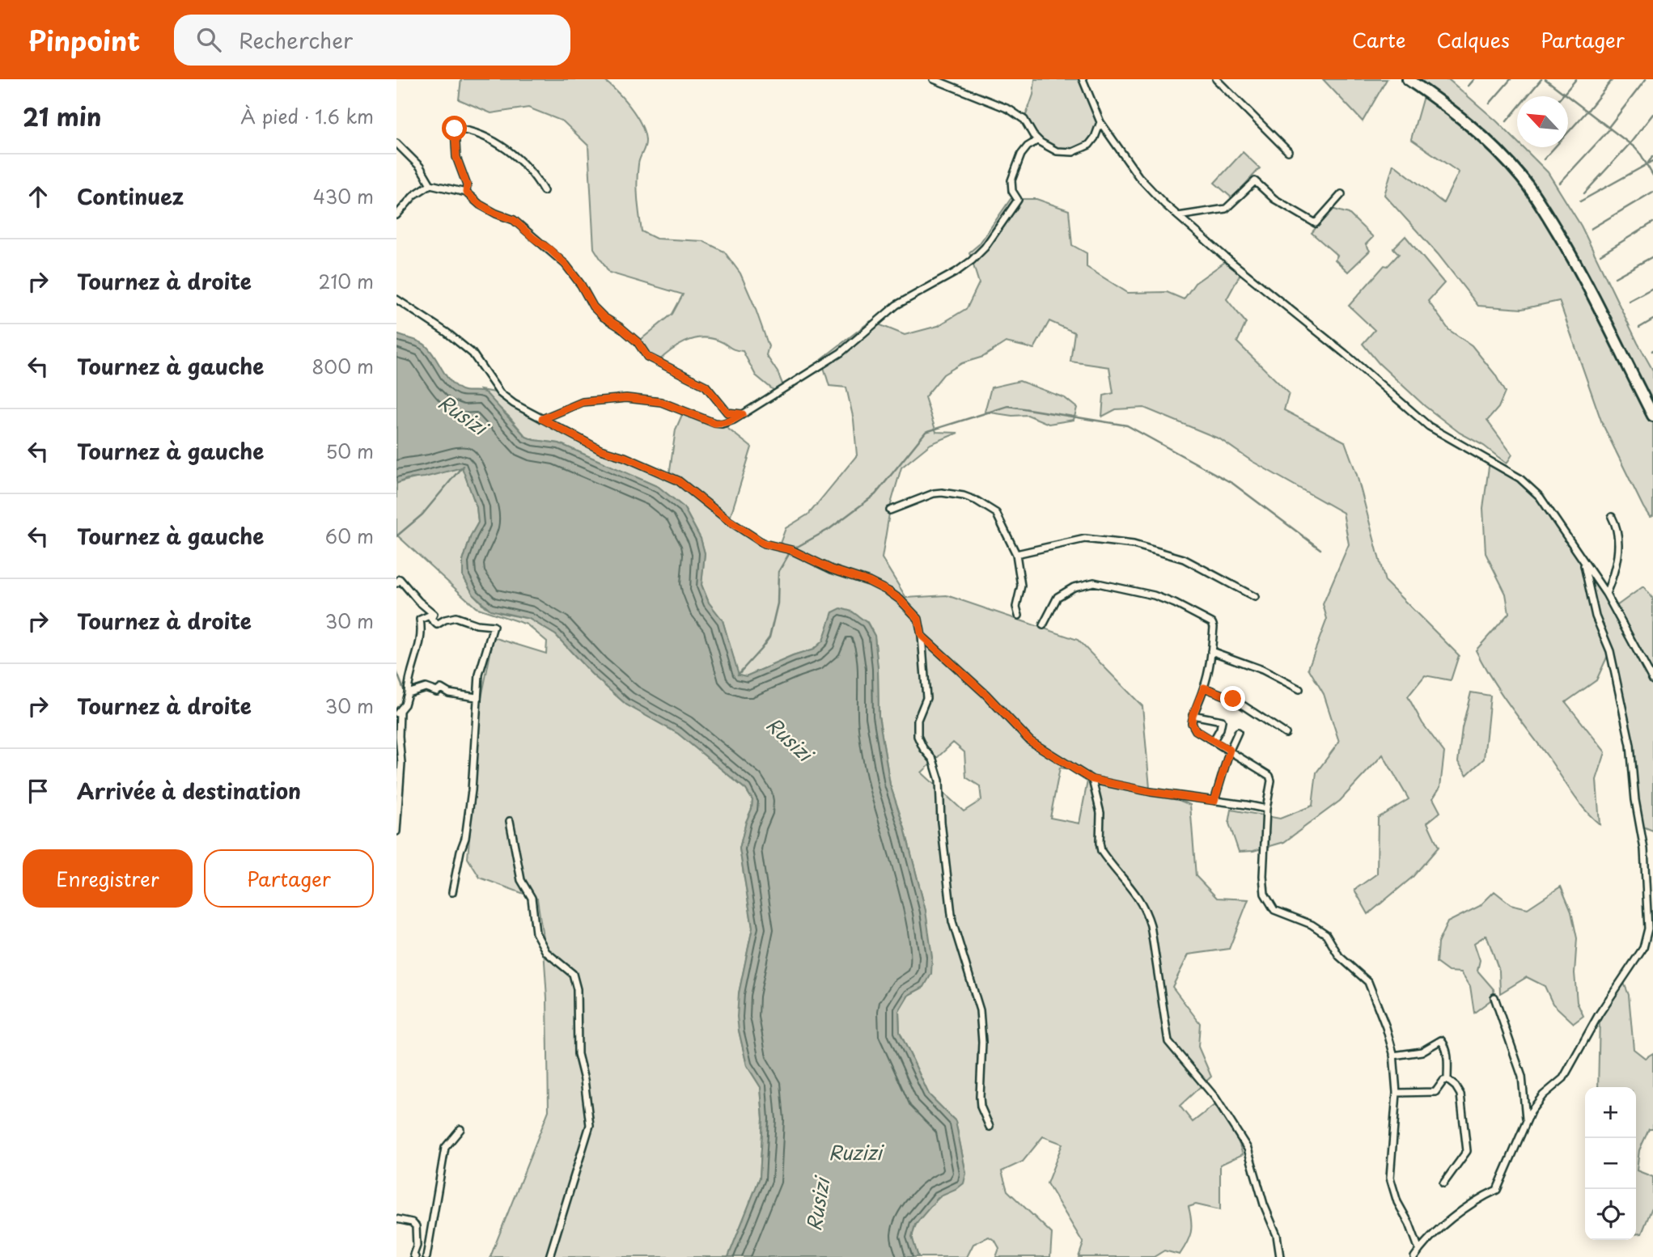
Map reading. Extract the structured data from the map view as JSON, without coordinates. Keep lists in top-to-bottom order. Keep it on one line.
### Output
{"water":["Rusizi","Ruzizi"],"north":"top left","page":{"header":"Pinpoint","search":"Rechercher","nav":["Carte","Calques","Partager"],"heading":["21 min","À pied · 1.6 km"],"list":[["Continuez","430 m"],["Tournez à droite","210 m"],["Tournez à gauche","800 m"],["Tournez à gauche","50 m"],["Tournez à gauche","60 m"],["Tournez à droite","30 m"],["Tournez à droite","30 m"],"Arrivée à destination"],"buttons":["Enregistrer","Partager"],"map_buttons":["+","−"]}}
